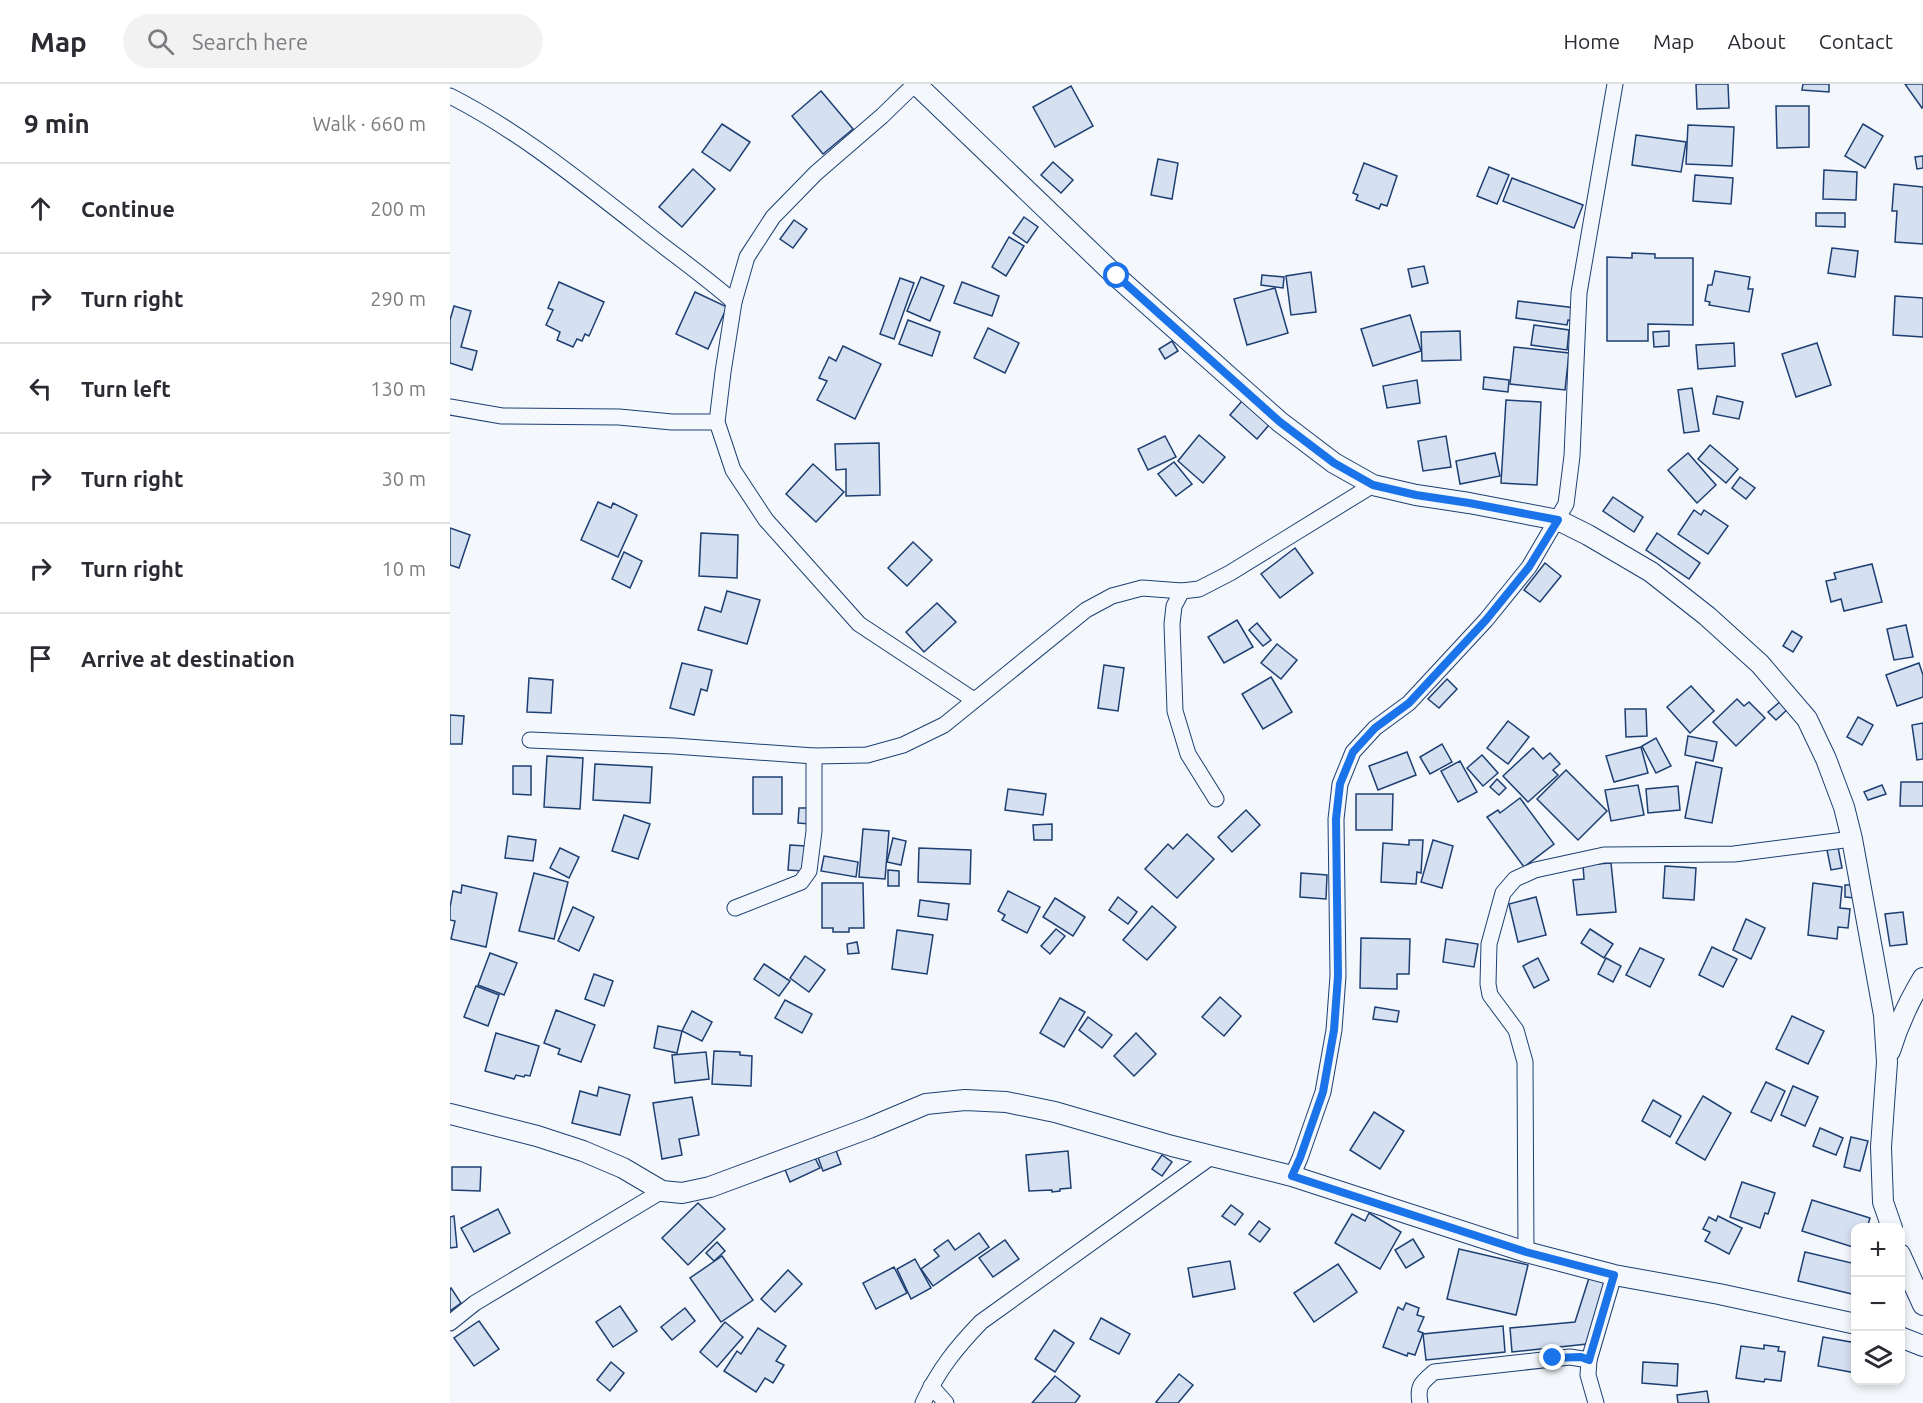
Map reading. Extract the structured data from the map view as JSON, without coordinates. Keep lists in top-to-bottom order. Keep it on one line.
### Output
{"page":{"header":"Map","search":"Search here","nav":["Home","Map","About","Contact"],"heading":["9 min","Walk · 660 m"],"list":[["Continue","200 m"],["Turn right","290 m"],["Turn left","130 m"],["Turn right","30 m"],["Turn right","10 m"],"Arrive at destination"],"map_buttons":["+","−"]}}
